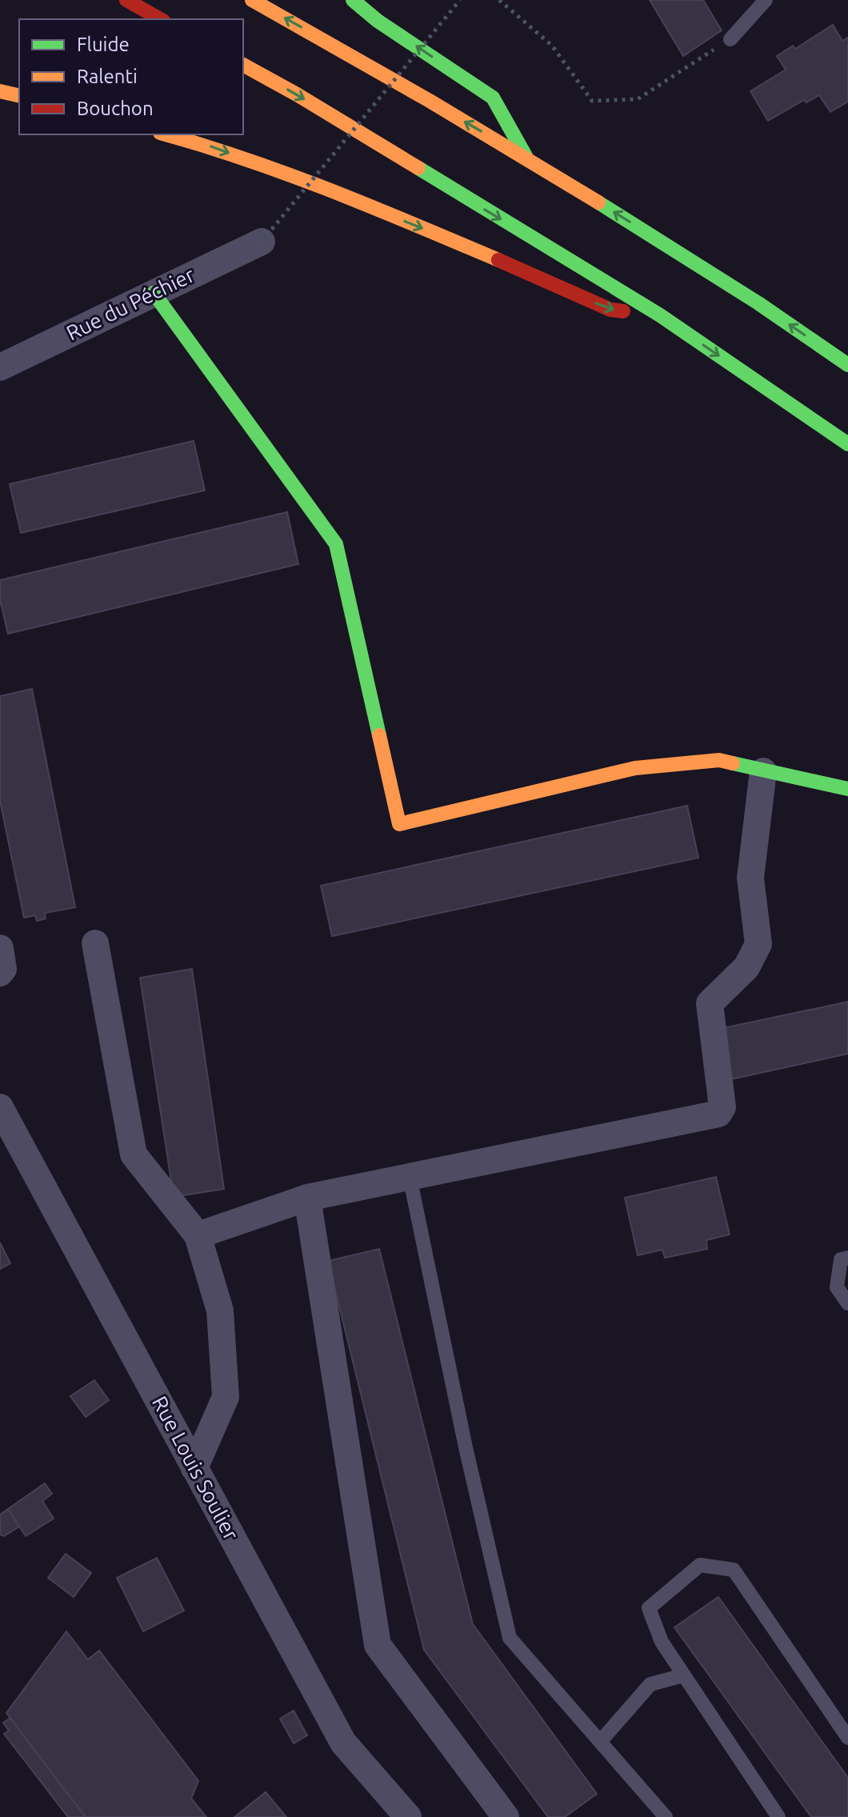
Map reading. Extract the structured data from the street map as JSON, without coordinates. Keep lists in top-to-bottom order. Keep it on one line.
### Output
{"streets":{"street":["Rue du Péchier","Rue Louis Soulier"]},"legend":["Fluide","Ralenti","Bouchon"]}
